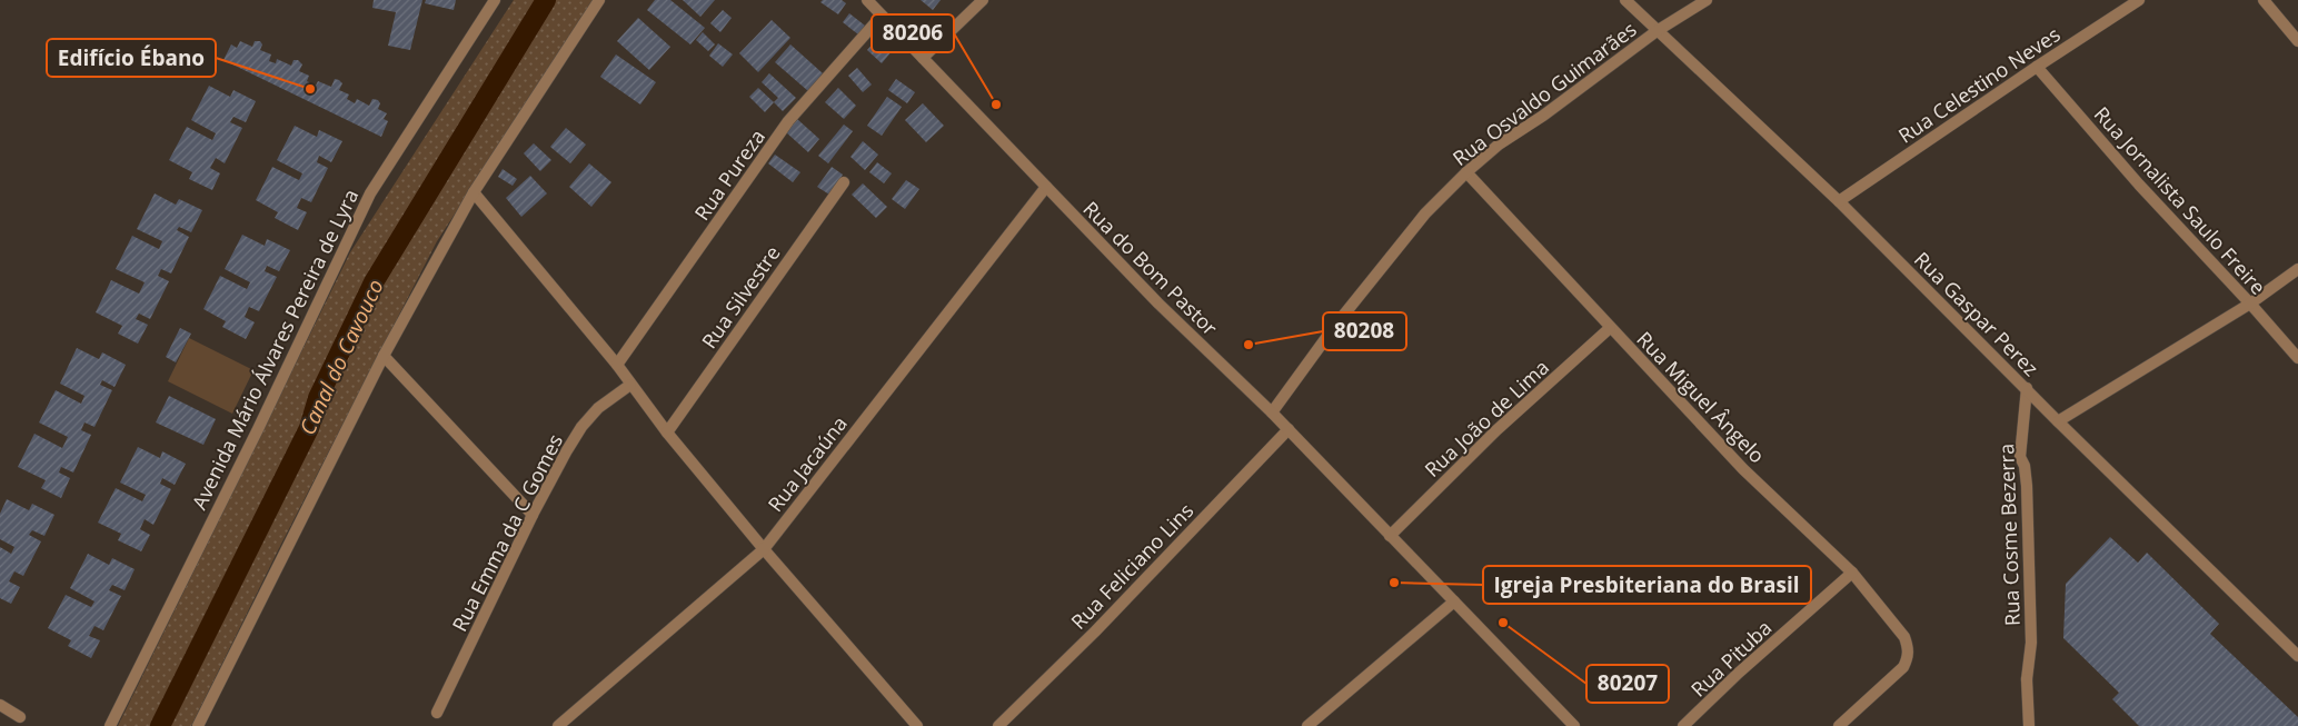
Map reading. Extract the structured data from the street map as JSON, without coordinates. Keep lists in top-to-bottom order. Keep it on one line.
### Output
{"streets":{"street":["Rua Celestino Neves","Rua Osvaldo Guimarães","Rua Pureza","Rua Jornalista Saulo Freire","Rua do Bom Pastor","Rua Silvestre","Rua Gaspar Perez","Avenida Mário Álvares Pereira de Lyra","Rua Miguel Ângelo","Rua João de Lima","Rua Jacaúna","Rua Emma da C Gomes","Rua Cosme Bezerra","Rua Feliciano Lins","Rua Pituba"]},"crossings":[["Rua Celestino Neves","Rua Jornalista Saulo Freire"],["Rua Celestino Neves","Rua Gaspar Perez"],["Rua Osvaldo Guimarães","Rua do Bom Pastor"],["Rua Osvaldo Guimarães","Rua Gaspar Perez"],["Rua Osvaldo Guimarães","Rua Miguel Ângelo"],["Rua Pureza","Rua do Bom Pastor"],["Rua do Bom Pastor","Rua João de Lima"],["Rua do Bom Pastor","Rua Jacaúna"],["Rua do Bom Pastor","Rua Feliciano Lins"],["Rua Gaspar Perez","Rua Cosme Bezerra"],["Rua Miguel Ângelo","Rua João de Lima"],["Rua Miguel Ângelo","Rua Pituba"]],"water":["Canal do Cavouco"],"places":["Edifício Ébano","80206","80208","Igreja Presbiteriana do Brasil","80207"]}
